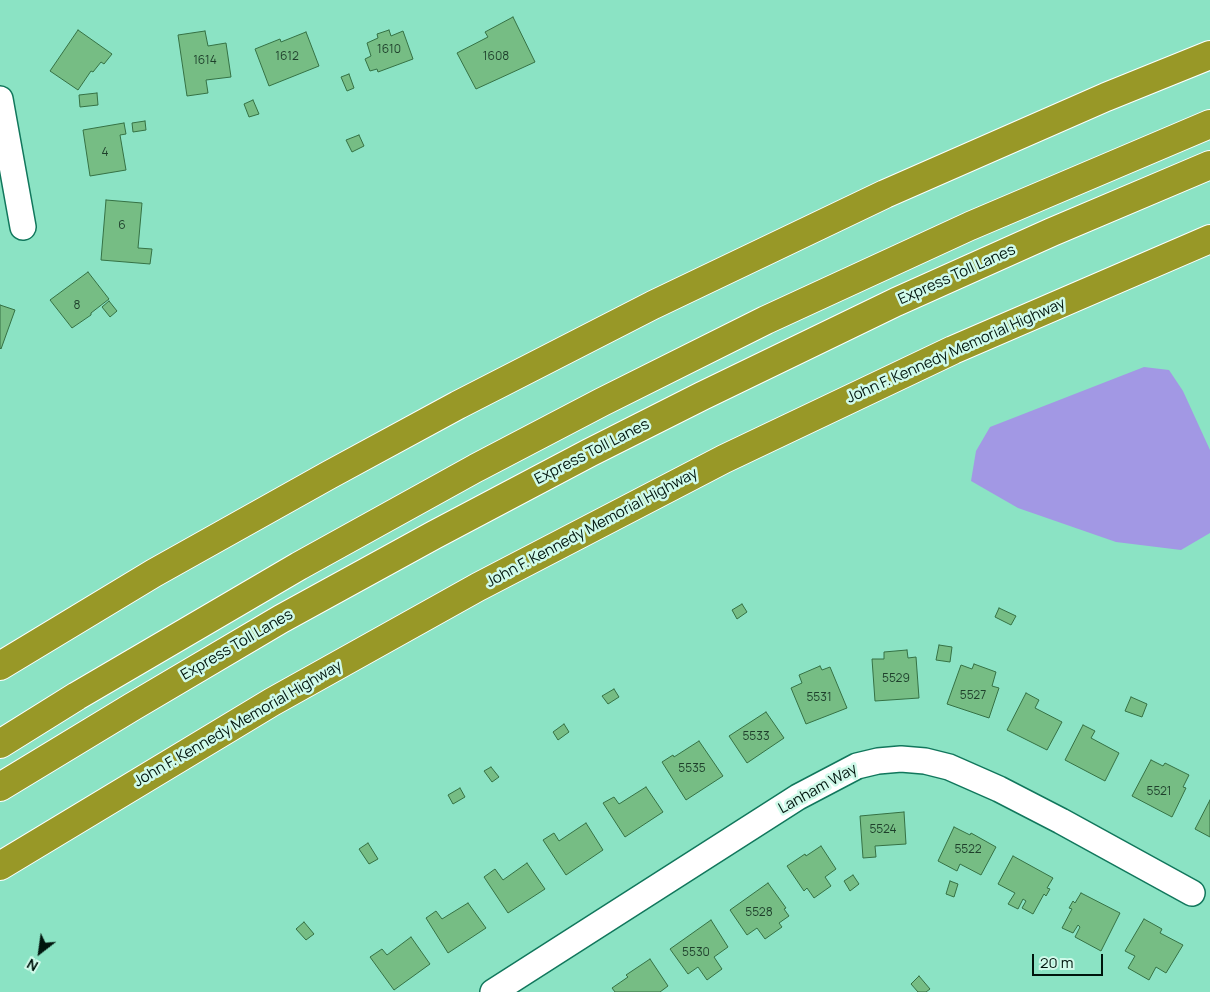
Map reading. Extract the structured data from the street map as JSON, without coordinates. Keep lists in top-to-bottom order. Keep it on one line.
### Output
{"streets":{"highway":["Express Toll Lanes","John F. Kennedy Memorial Highway"],"street":["Lanham Way"]},"house_numbers":["1610","1612","1608","1614","4","6","8","5529","5527","5531","5533","5535","5521","5524","5522","5528","5530"],"scale_bar":"20 m","north":"bottom left"}
